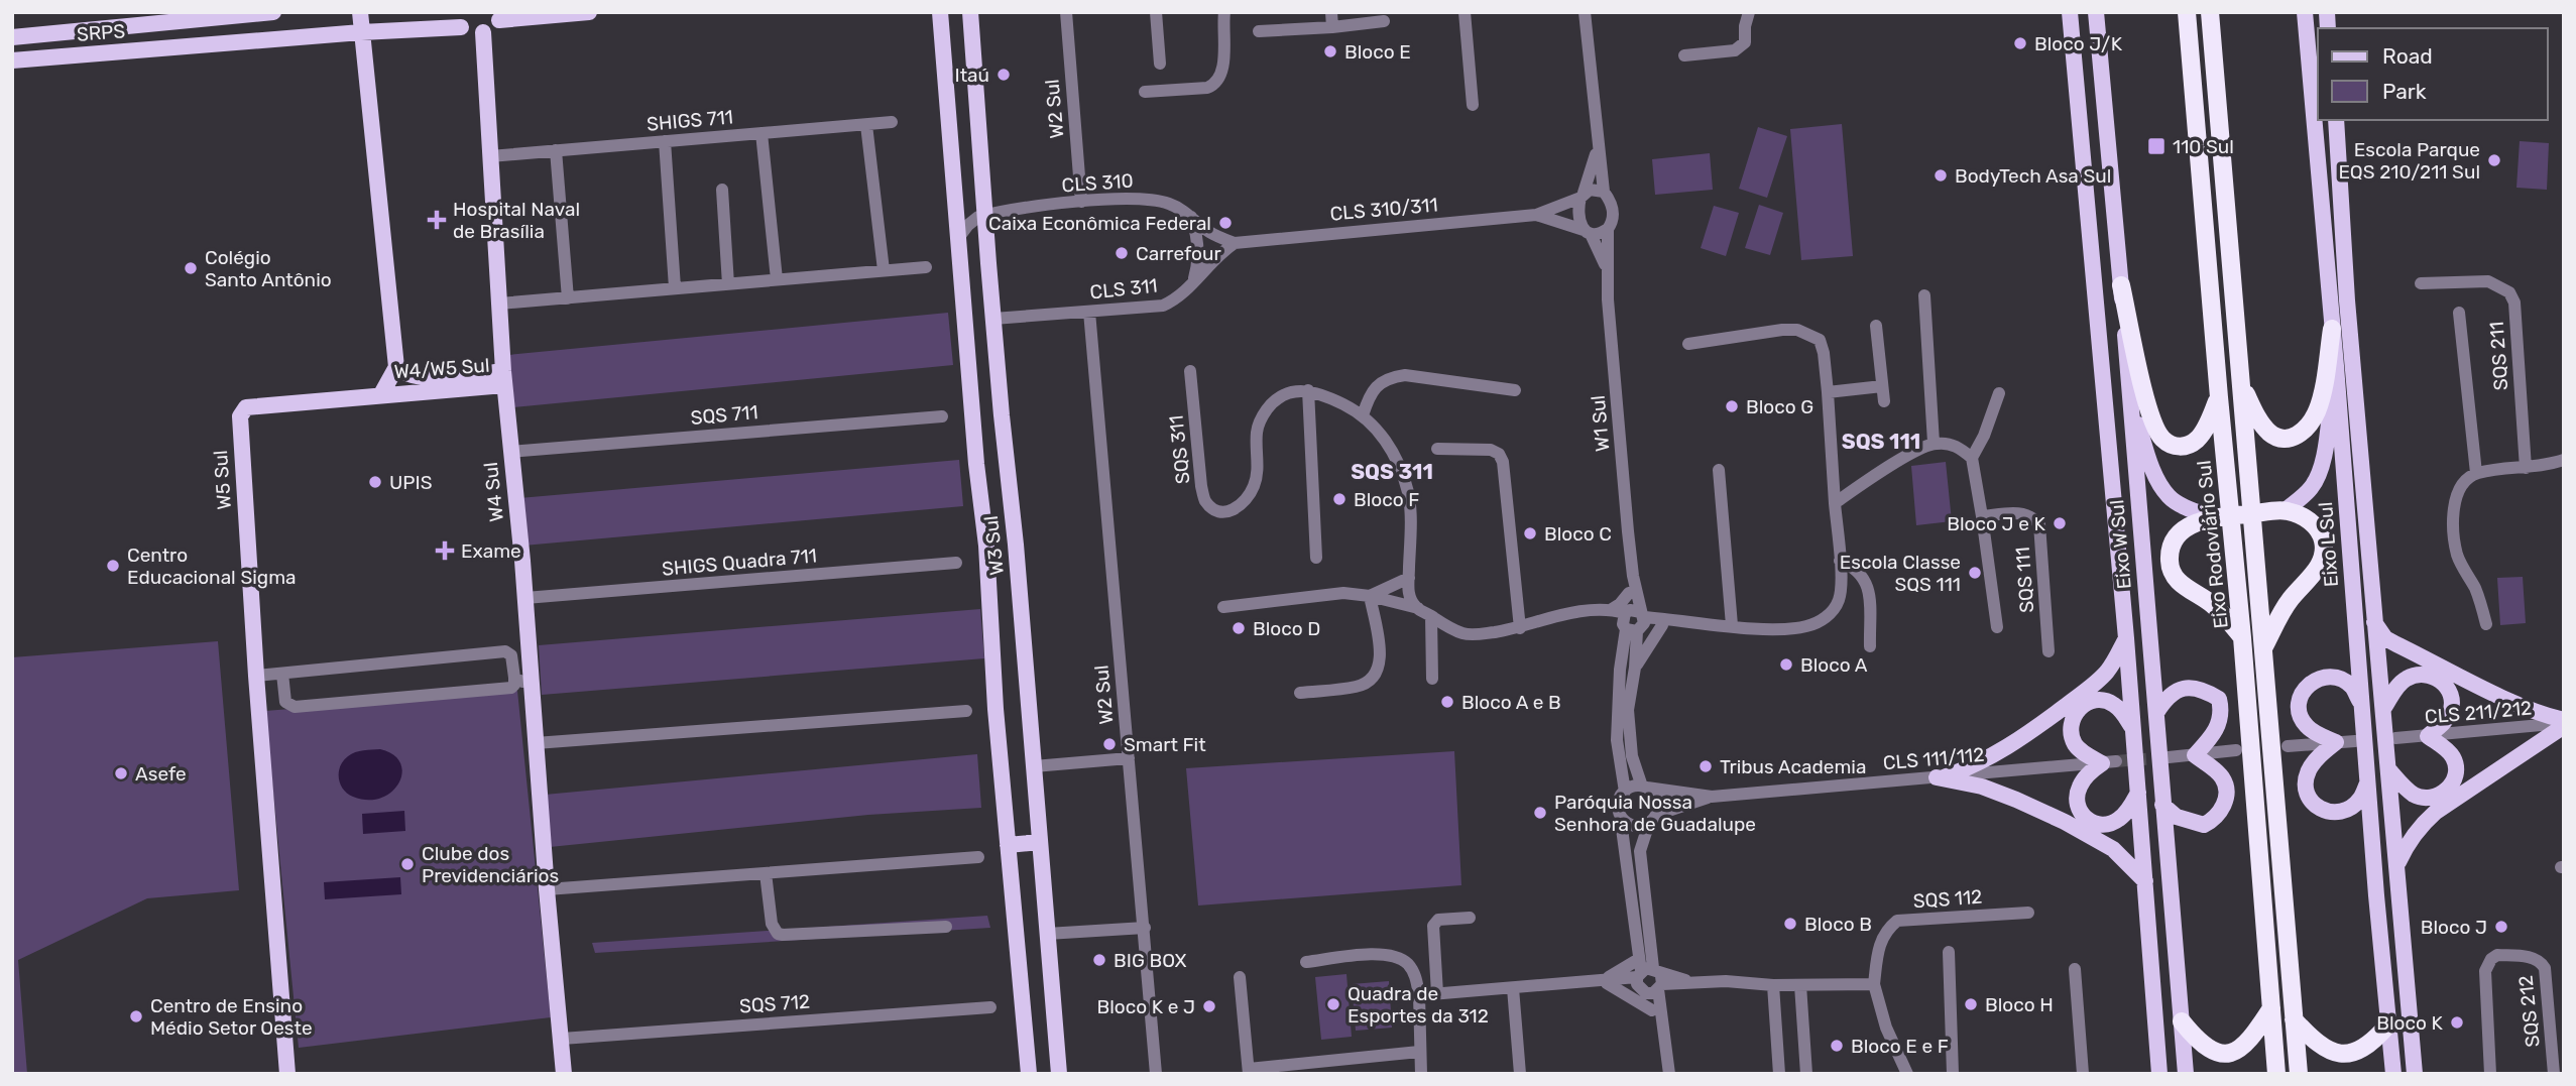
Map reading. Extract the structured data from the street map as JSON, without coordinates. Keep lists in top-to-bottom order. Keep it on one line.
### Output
{"streets":{"highway":["Eixo Rodoviário Sul"],"main road":["SRPS","W4/W5 Sul","W5 Sul","W4 Sul","Eixo W Sul","Eixo L Sul","W3 Sul"],"street":["W2 Sul","SHIGS 711","CLS 310","CLS 310/311","CLS 311","SQS 211","SQS 711","W1 Sul","SQS 311","SHIGS Quadra 711","SQS 111","CLS 211/212","CLS 111/112","SQS 112","SQS 712","SQS 212"]},"crossings":[["W2 Sul","CLS 310"],["W2 Sul","CLS 311"],["SHIGS 711","W4 Sul"],["CLS 310","CLS 310/311"],["CLS 310","CLS 311"],["CLS 310","W3 Sul"],["CLS 310/311","CLS 311"],["CLS 310/311","W1 Sul"],["CLS 311","W3 Sul"],["W4/W5 Sul","W5 Sul"],["W4/W5 Sul","W4 Sul"],["SQS 711","W4 Sul"],["W1 Sul","CLS 111/112"],["W4 Sul","SHIGS Quadra 711"],["W4 Sul","SQS 712"]],"districts":["SQS 111","SQS 311"],"places":{"other":["Bloco J/K","Bloco E","Itaú","Escola Parque EQS 210/211 Sul","BodyTech Asa Sul","Caixa Econômica Federal","Carrefour","Colégio Santo Antônio","Bloco G","UPIS","Bloco F","Bloco J e K","Bloco C","Centro Educacional Sigma","Escola Classe SQS 111","Bloco D","Bloco A","Bloco A e B","Smart Fit","Tribus Academia","Asefe","Paróquia Nossa Senhora de Guadalupe","Clube dos Previdenciários","Bloco B","Bloco J","BIG BOX","Quadra de Esportes da 312","Bloco H","Bloco K e J","Centro de Ensino Médio Setor Oeste","Bloco K","Bloco E e F"],"transit":["110 Sul"],"health":["Hospital Naval de Brasília","Exame"]},"legend":["Road","Park"]}
